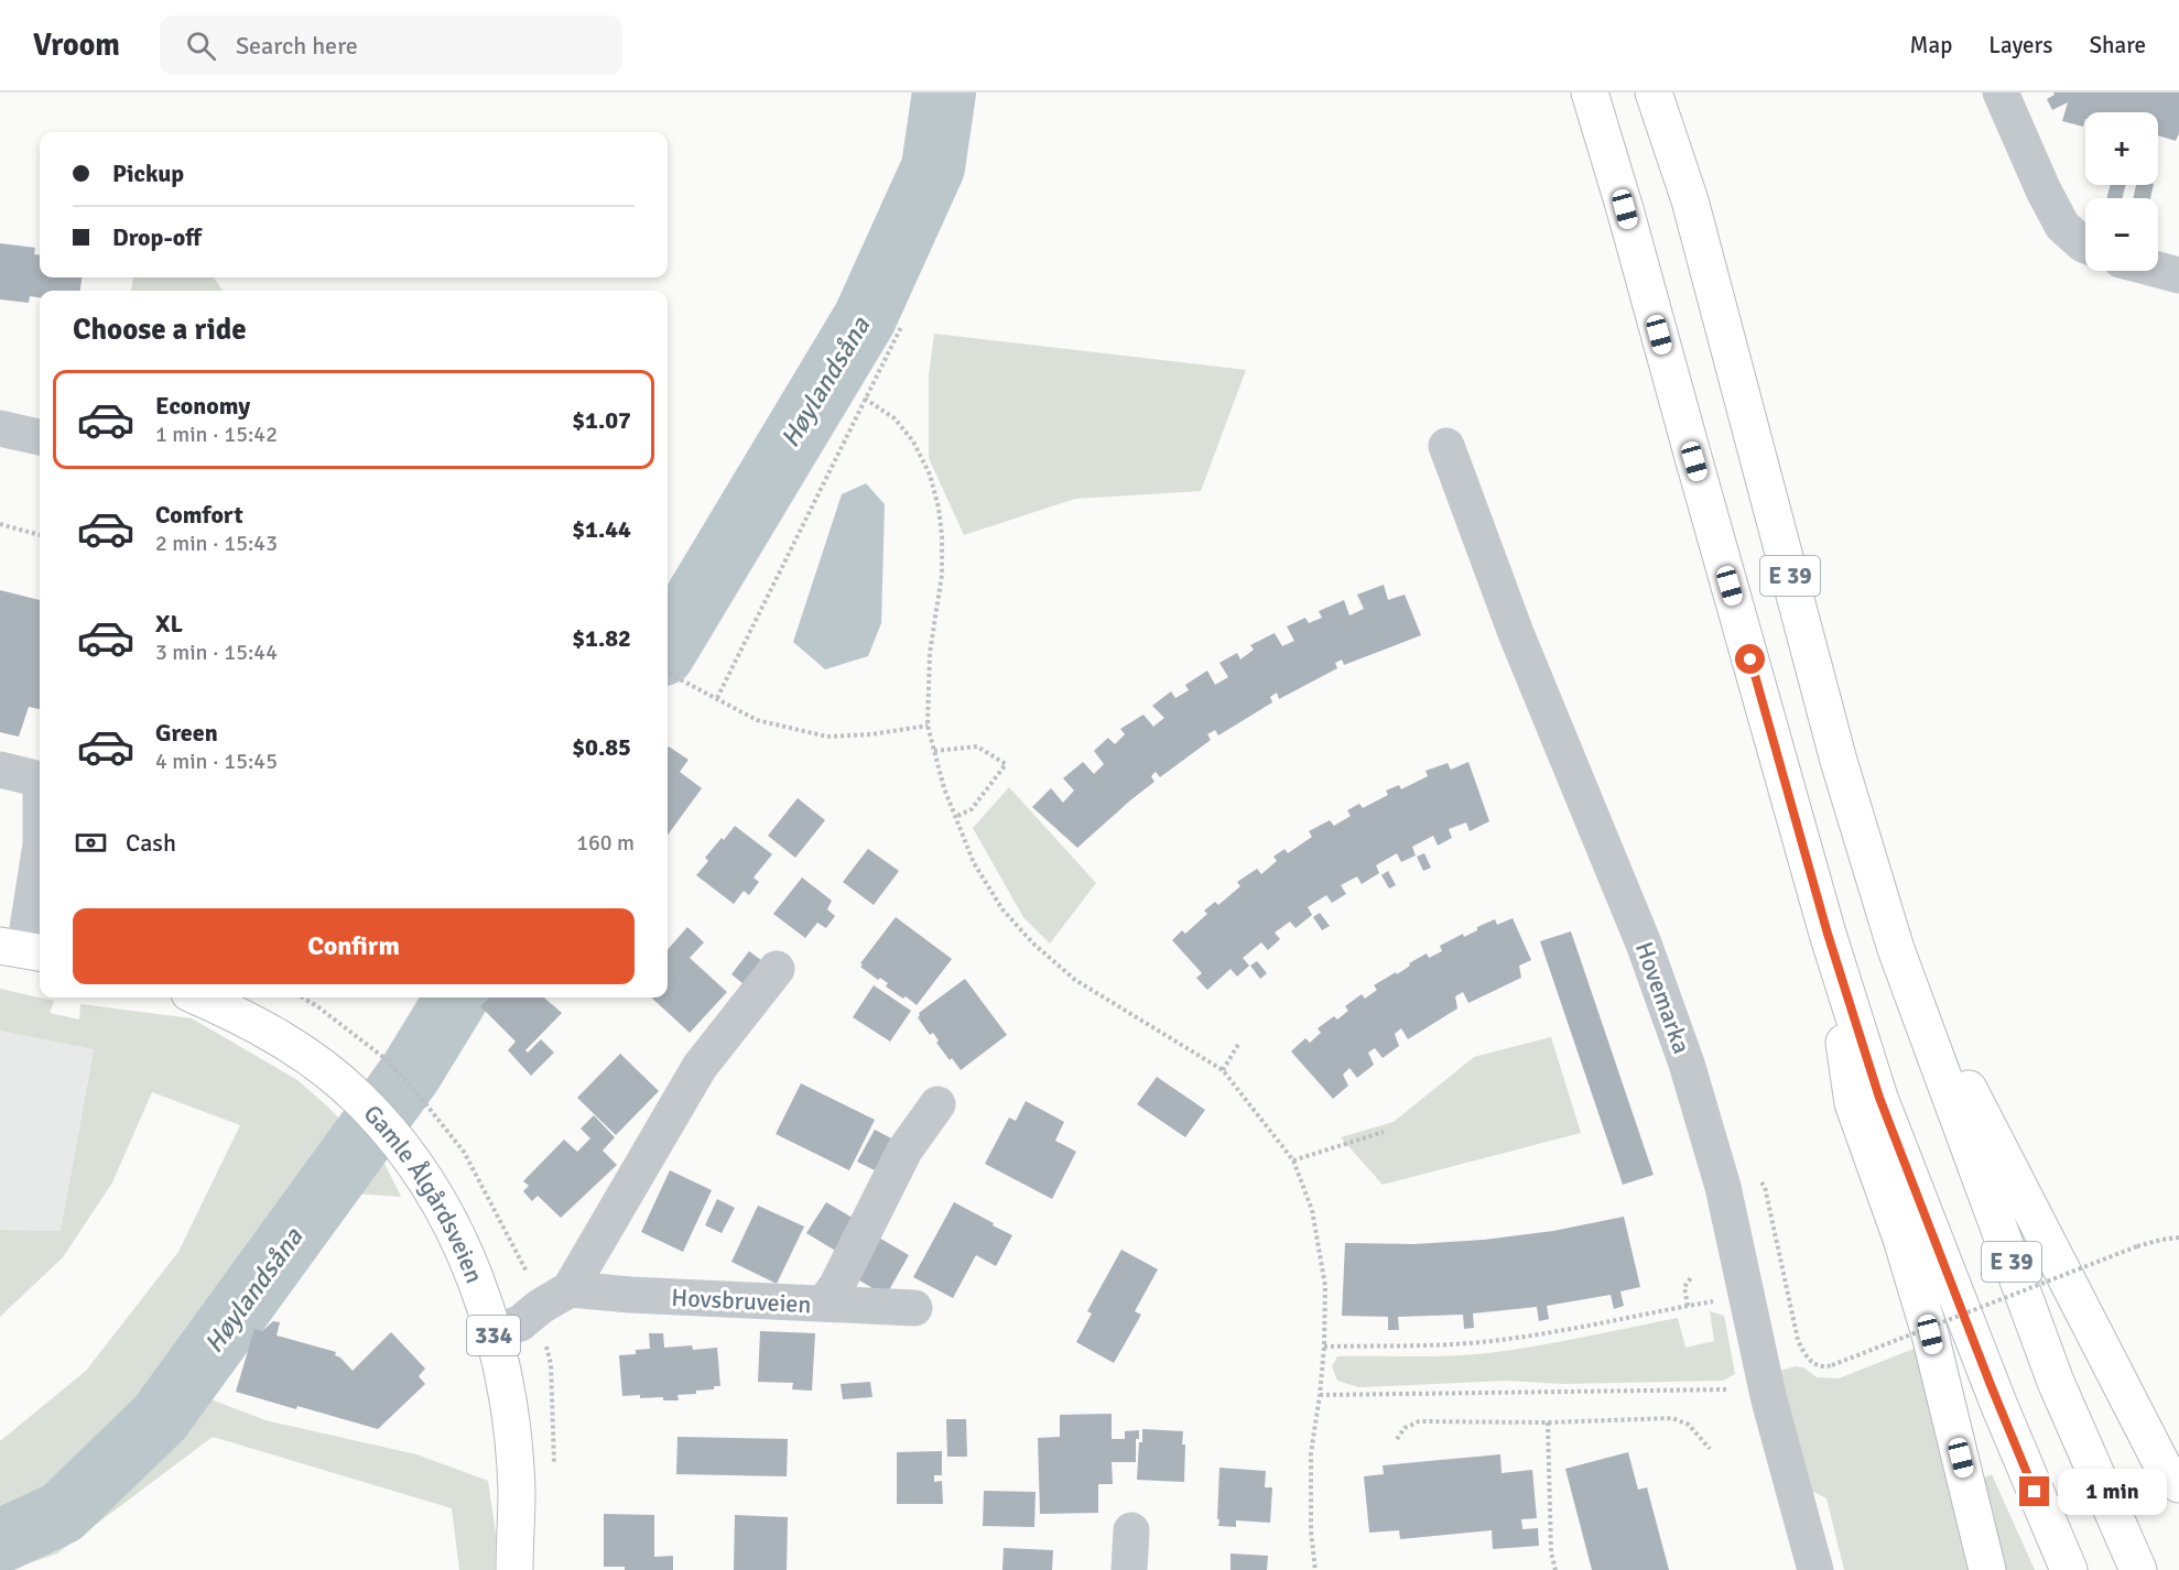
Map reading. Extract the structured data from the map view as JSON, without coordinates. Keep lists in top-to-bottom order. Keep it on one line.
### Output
{"streets":{"main road":["E 39","Gamle Ålgårdsveien","334"],"street":["Hovemarka","Hovsbruveien"]},"water":["Høylandsåna"],"page":{"header":"Vroom","search":"Search here","nav":["Map","Layers","Share"],"map_buttons":["+","−"],"banner":["Pickup","Drop-off"],"heading":"Choose a ride","list":[{"name":"Economy","note":"1 min · 15:42","value":"$1.07"},{"name":"Comfort","note":"2 min · 15:43","value":"$1.44"},{"name":"XL","note":"3 min · 15:44","value":"$1.82"},{"name":"Green","note":"4 min · 15:45","value":"$0.85"}],"pay":["Cash","160 m"],"buttons":"Confirm","bubble":"1 min"}}
